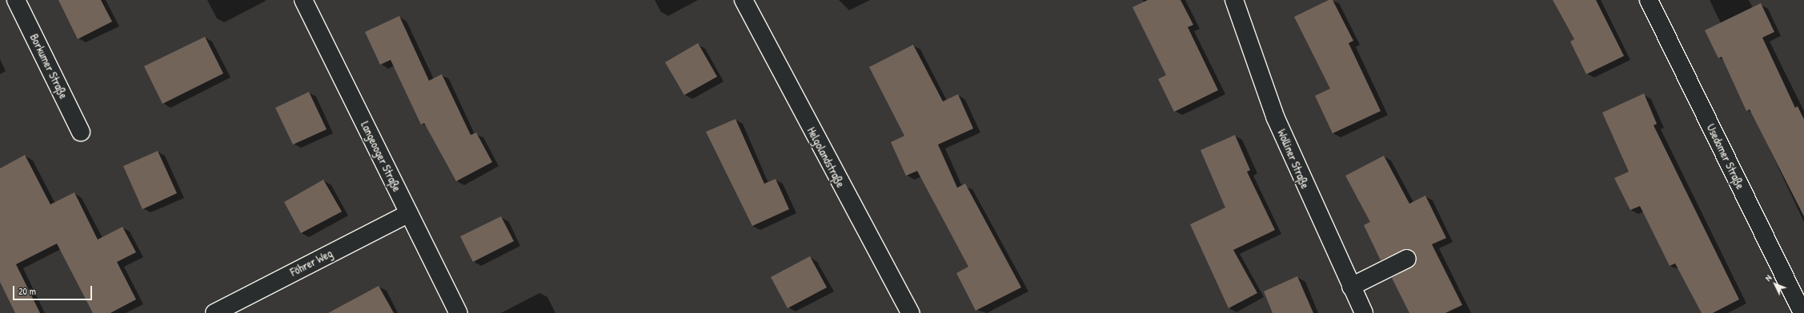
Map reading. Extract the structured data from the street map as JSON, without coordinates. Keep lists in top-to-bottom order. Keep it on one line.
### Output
{"streets":{"street":["Borkumer Straße","Langeooger Straße","Usedomer Straße","Helgolandstraße","Wolliner Straße","Föhrer Weg"]},"crossings":[["Langeooger Straße","Föhrer Weg"]],"scale_bar":"20 m","north":"top left"}
